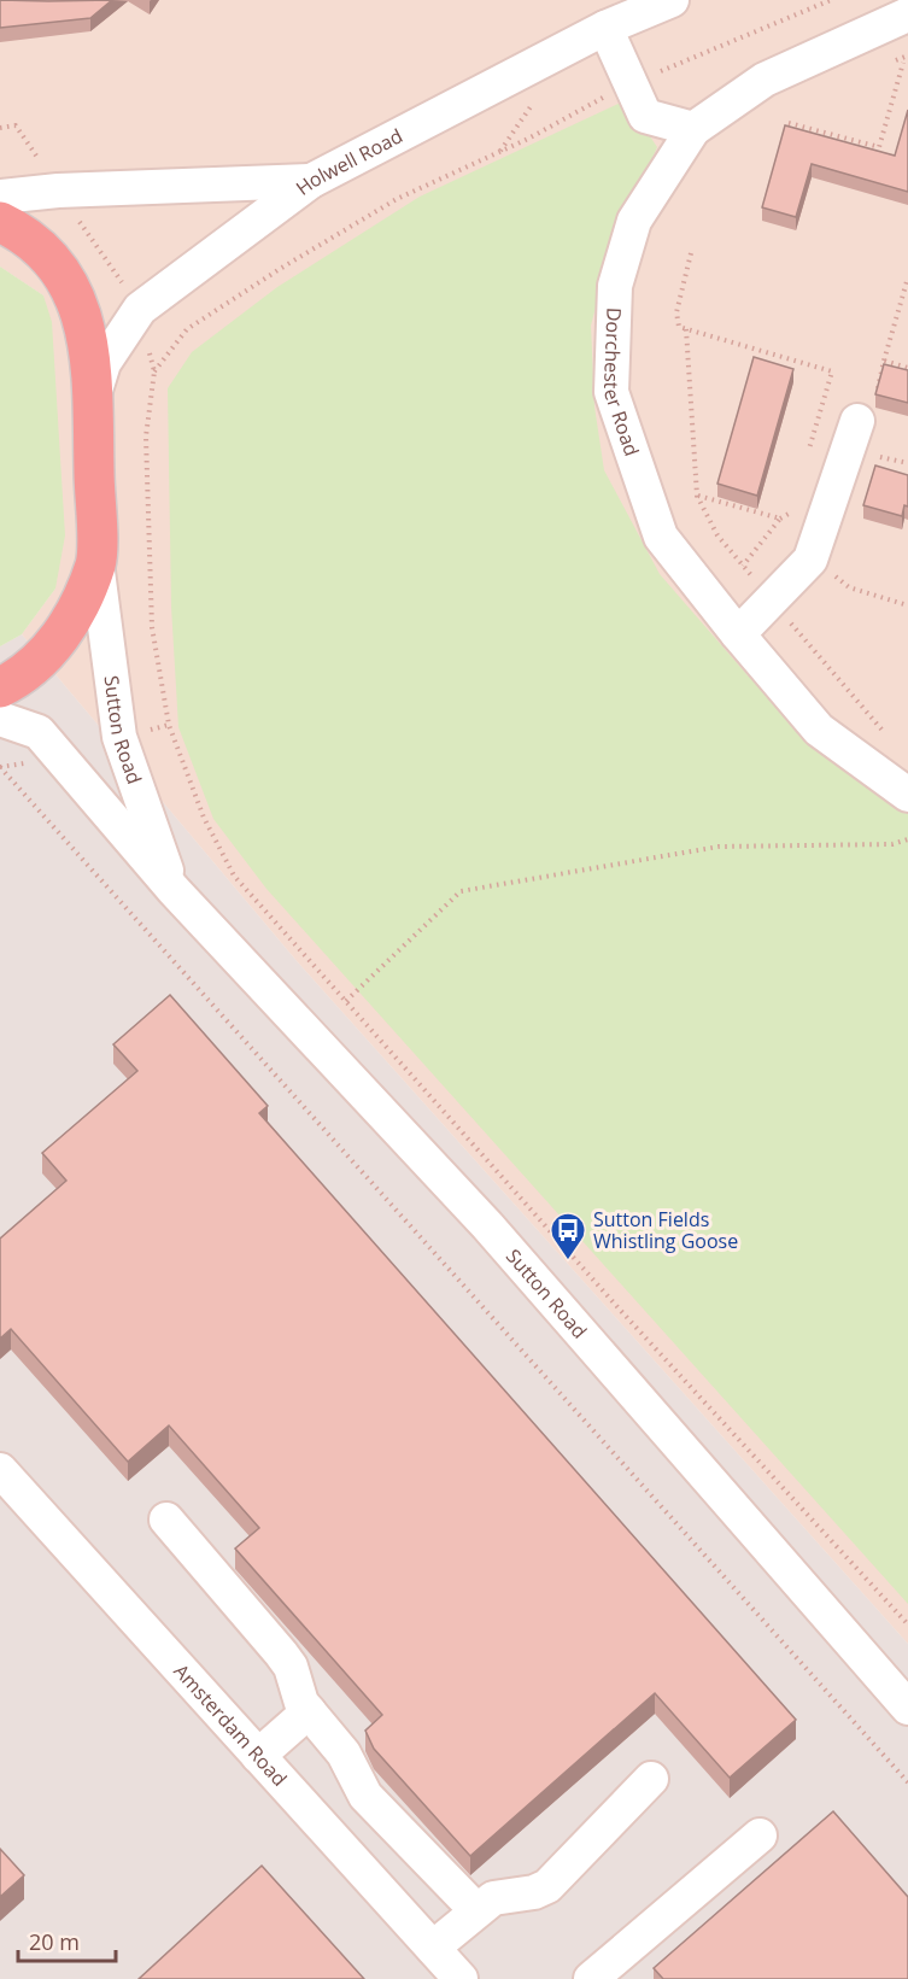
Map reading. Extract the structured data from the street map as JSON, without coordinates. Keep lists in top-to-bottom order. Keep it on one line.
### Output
{"streets":{"street":["Holwell Road","Dorchester Road","Sutton Road","Amsterdam Road"]},"places":{"bus stop":["Sutton Fields Whistling Goose"]},"scale_bar":"20 m"}
